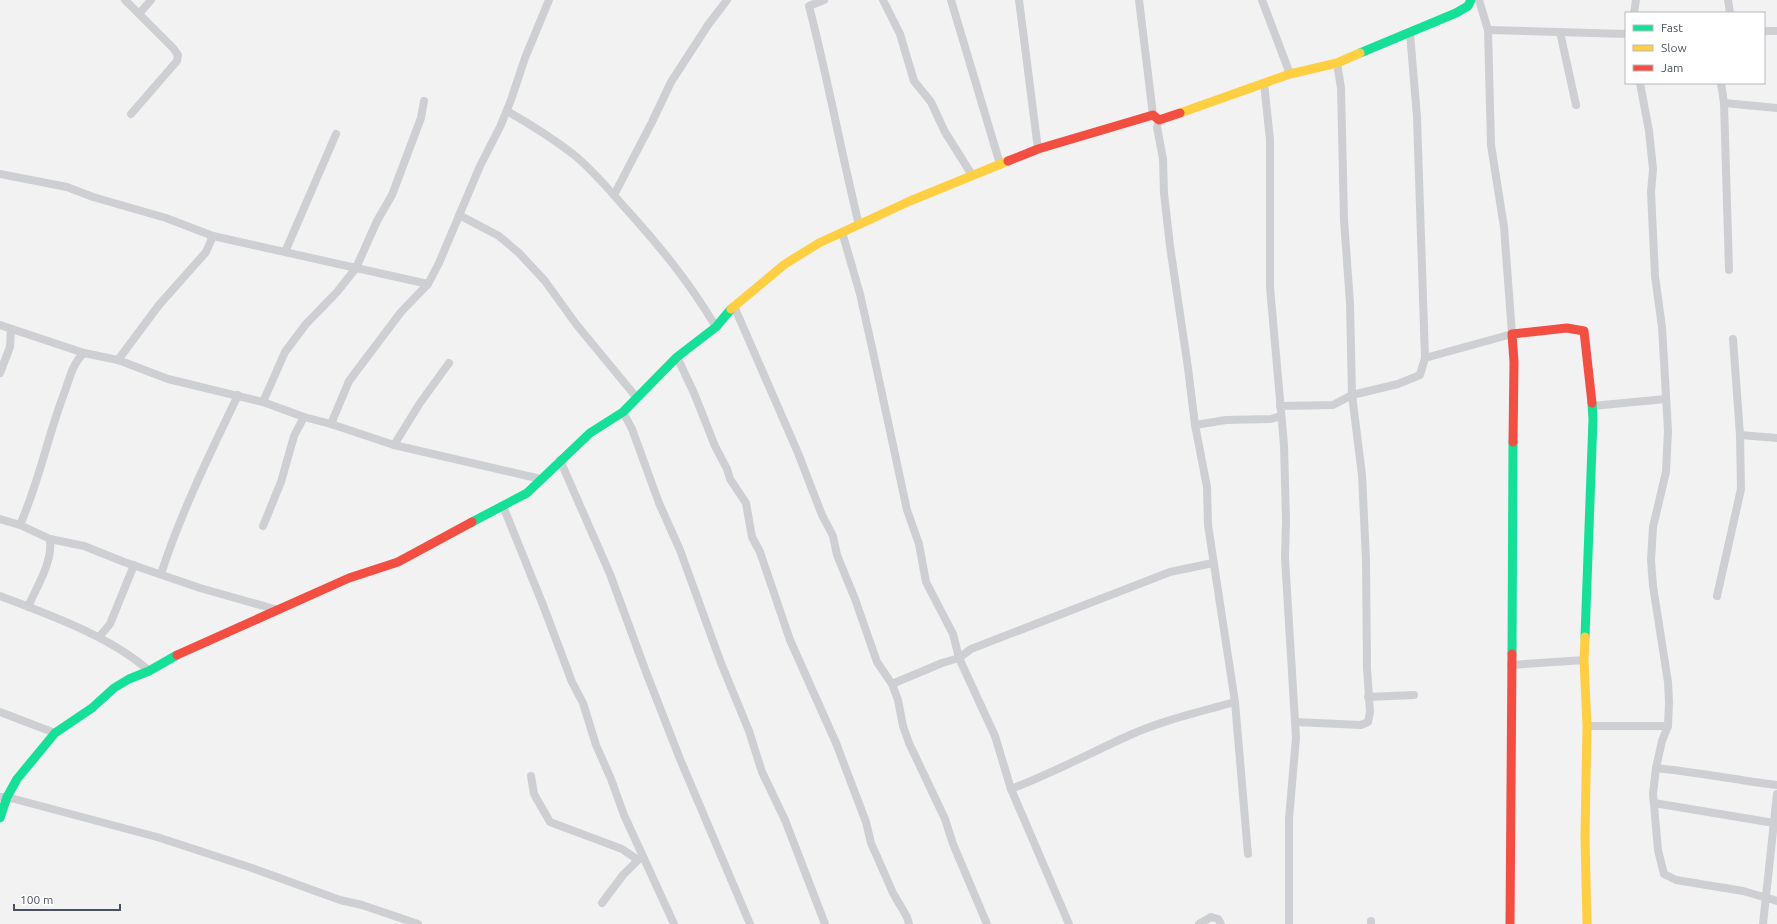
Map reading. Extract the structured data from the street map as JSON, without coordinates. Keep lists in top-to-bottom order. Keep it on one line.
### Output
{"legend":["Fast","Slow","Jam"],"scale_bar":"100 m"}
